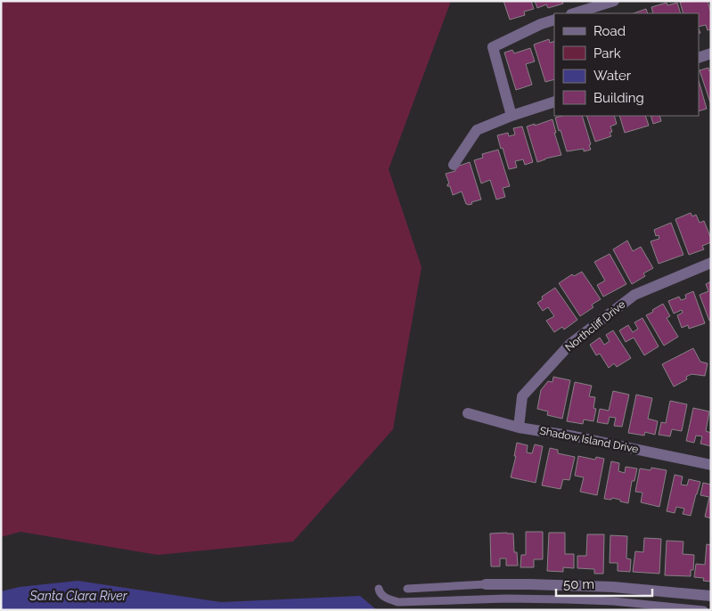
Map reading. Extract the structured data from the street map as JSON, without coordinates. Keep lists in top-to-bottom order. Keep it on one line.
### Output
{"streets":{"street":["Northcliff Drive","Shadow Island Drive"]},"crossings":[["Northcliff Drive","Shadow Island Drive"]],"water":["Santa Clara River"],"legend":["Road","Park","Water","Building"],"scale_bar":"50 m"}
